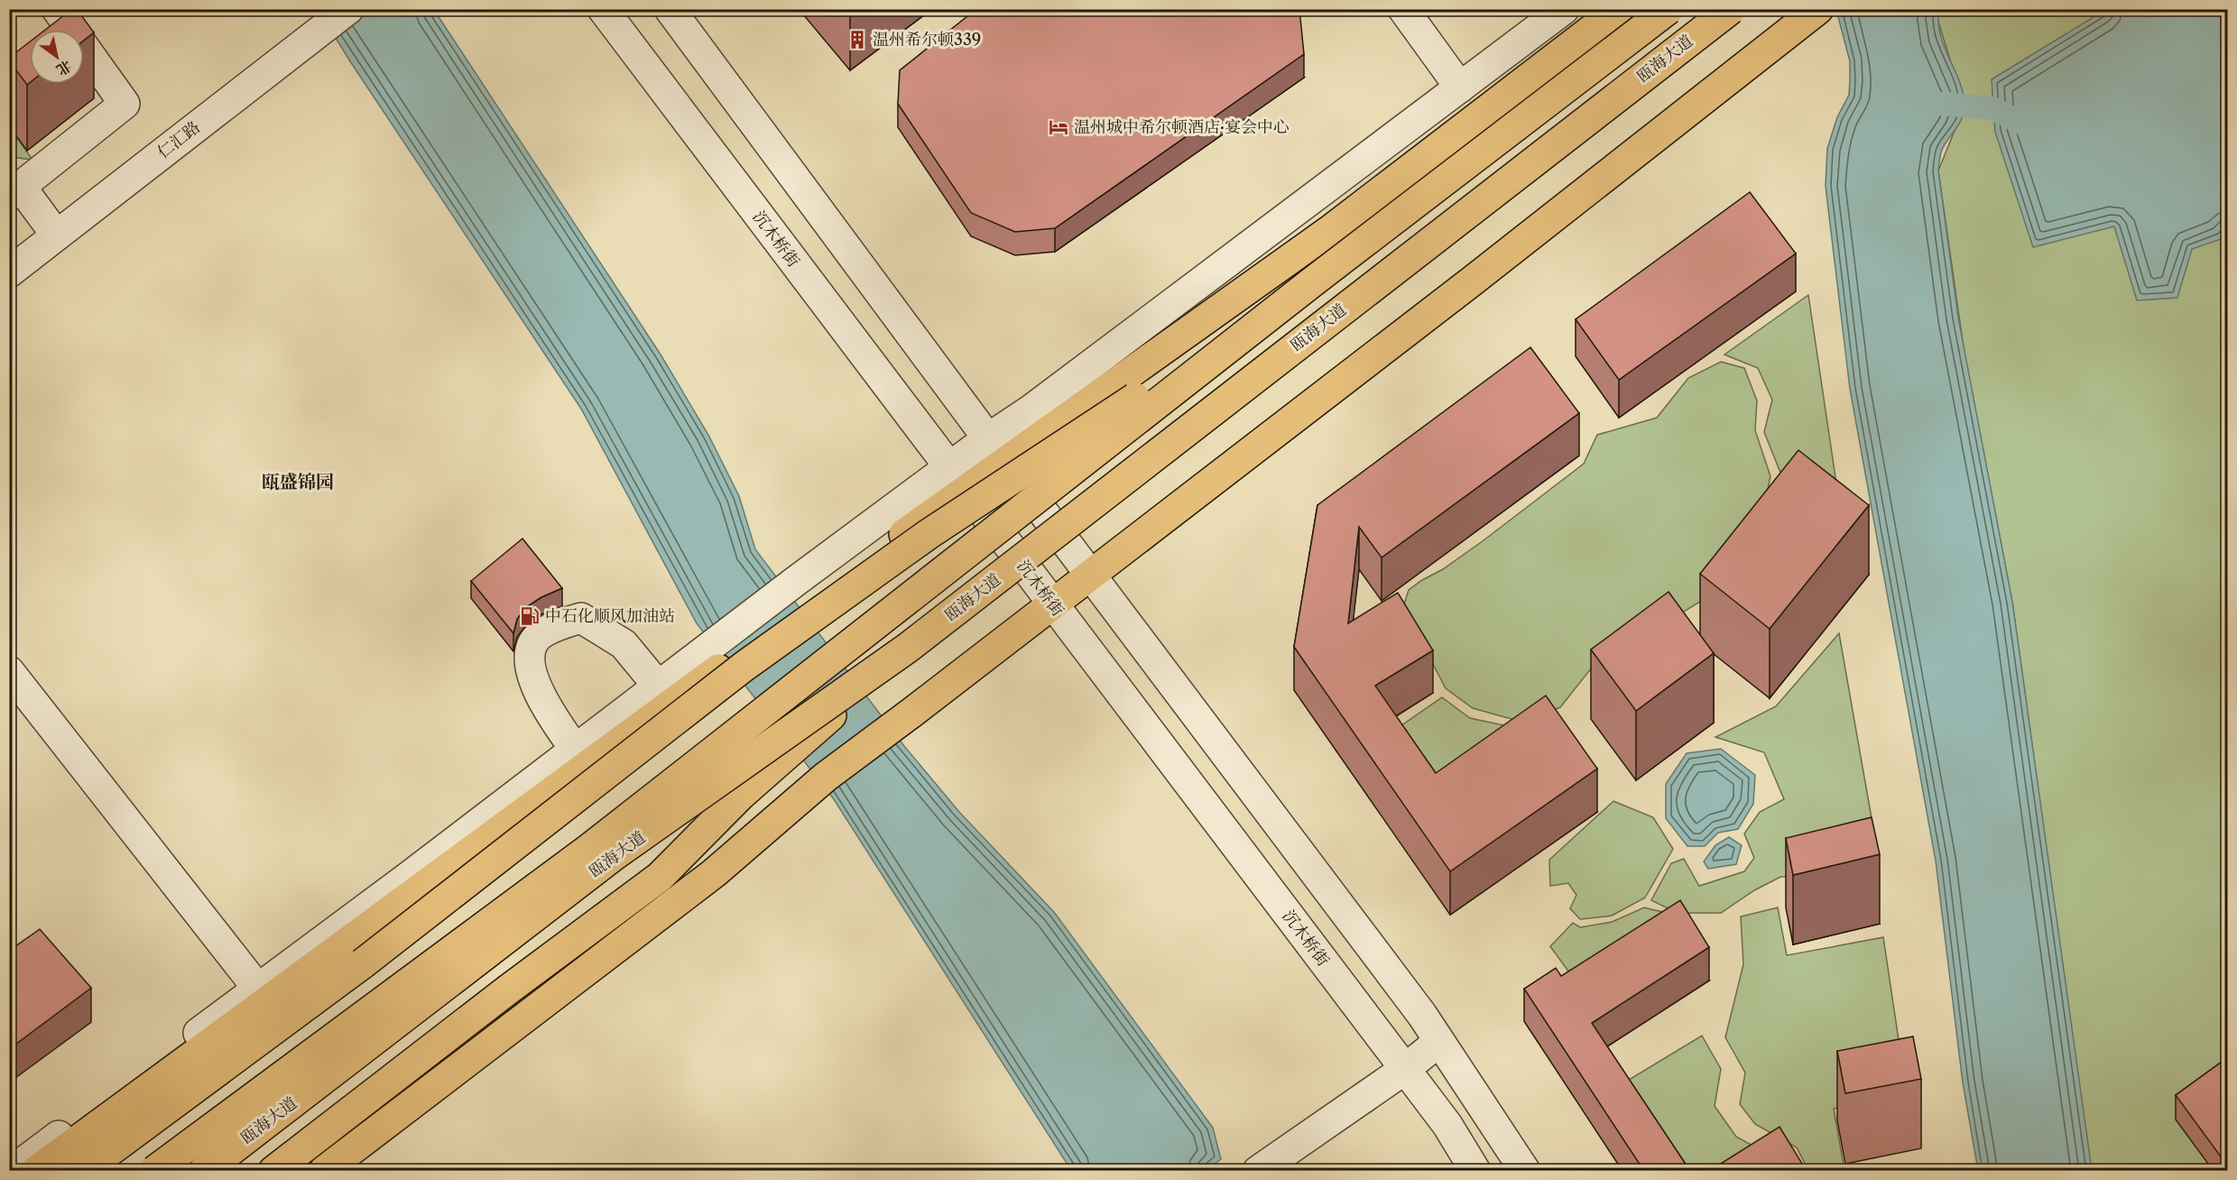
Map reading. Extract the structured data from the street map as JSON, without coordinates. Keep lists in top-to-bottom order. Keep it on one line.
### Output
{"streets":{"main road":["瓯海大道"],"street":["仁汇路","沉木桥街"]},"districts":["瓯盛锦园"],"places":{"building":["温州希尔顿339"],"hotel":["温州城中希尔顿酒店·宴会中心"],"fuel station":["中石化顺风加油站"]},"north":"bottom right"}
